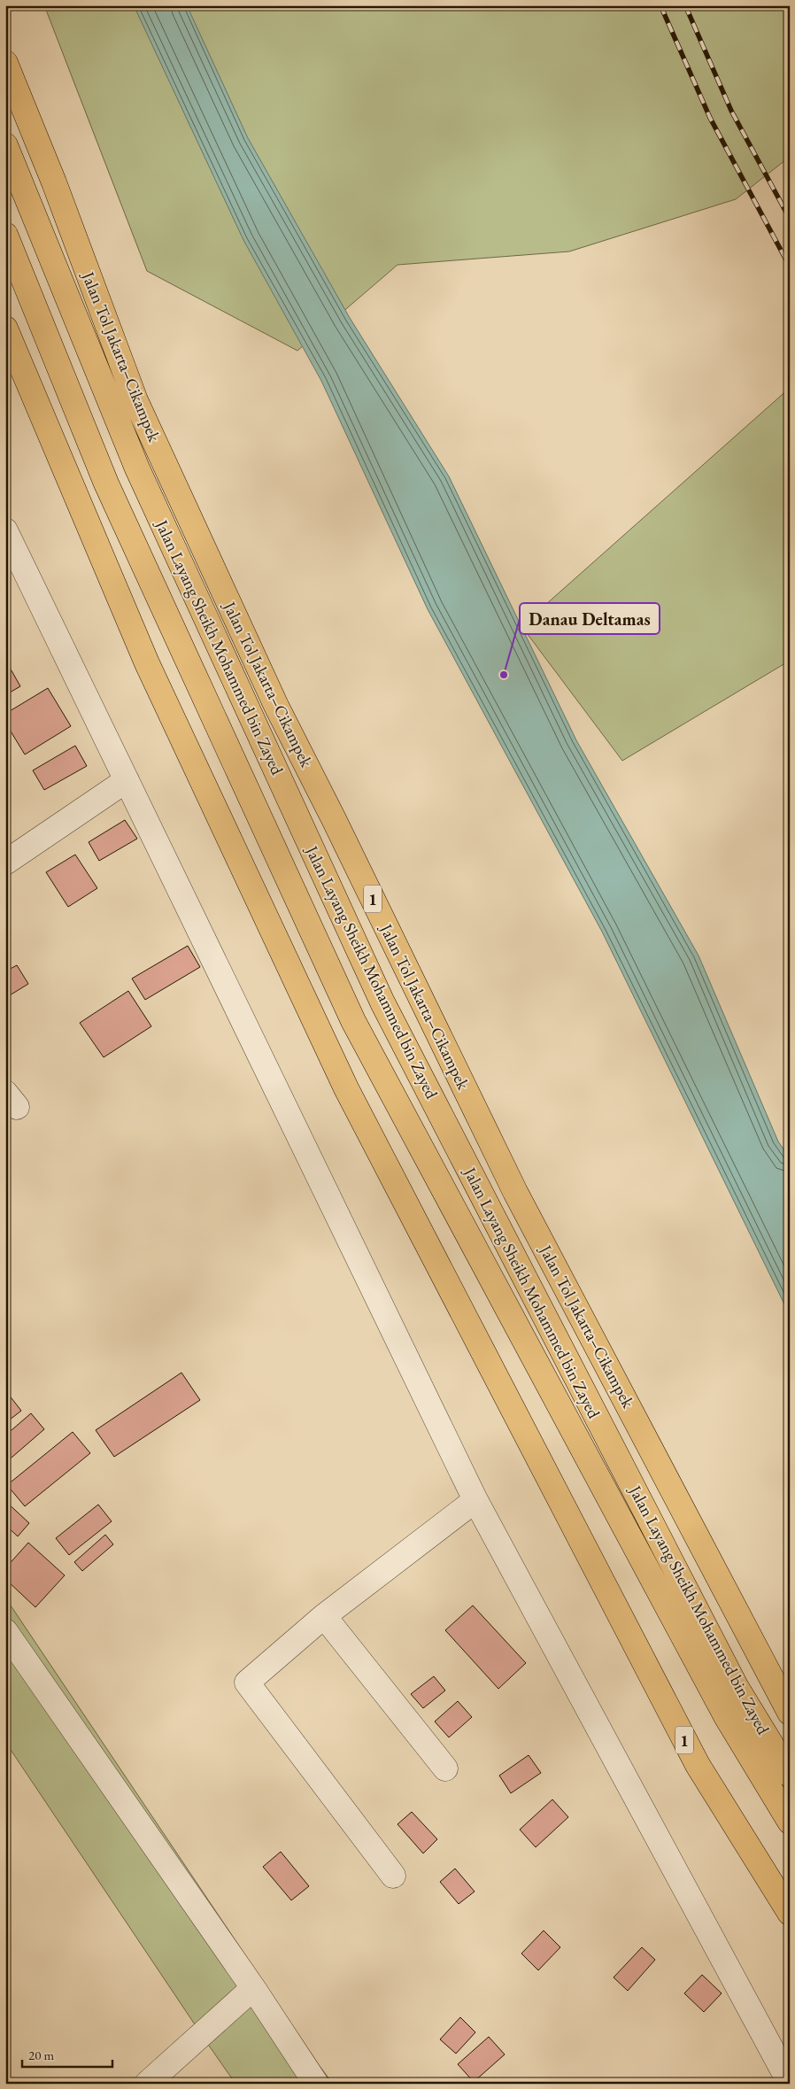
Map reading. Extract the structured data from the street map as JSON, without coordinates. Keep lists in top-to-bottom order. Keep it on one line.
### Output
{"streets":{"highway":["Jalan Tol Jakarta–Cikampek","Jalan Layang Sheikh Mohammed bin Zayed","1"]},"places":["Danau Deltamas"],"scale_bar":"20 m"}
